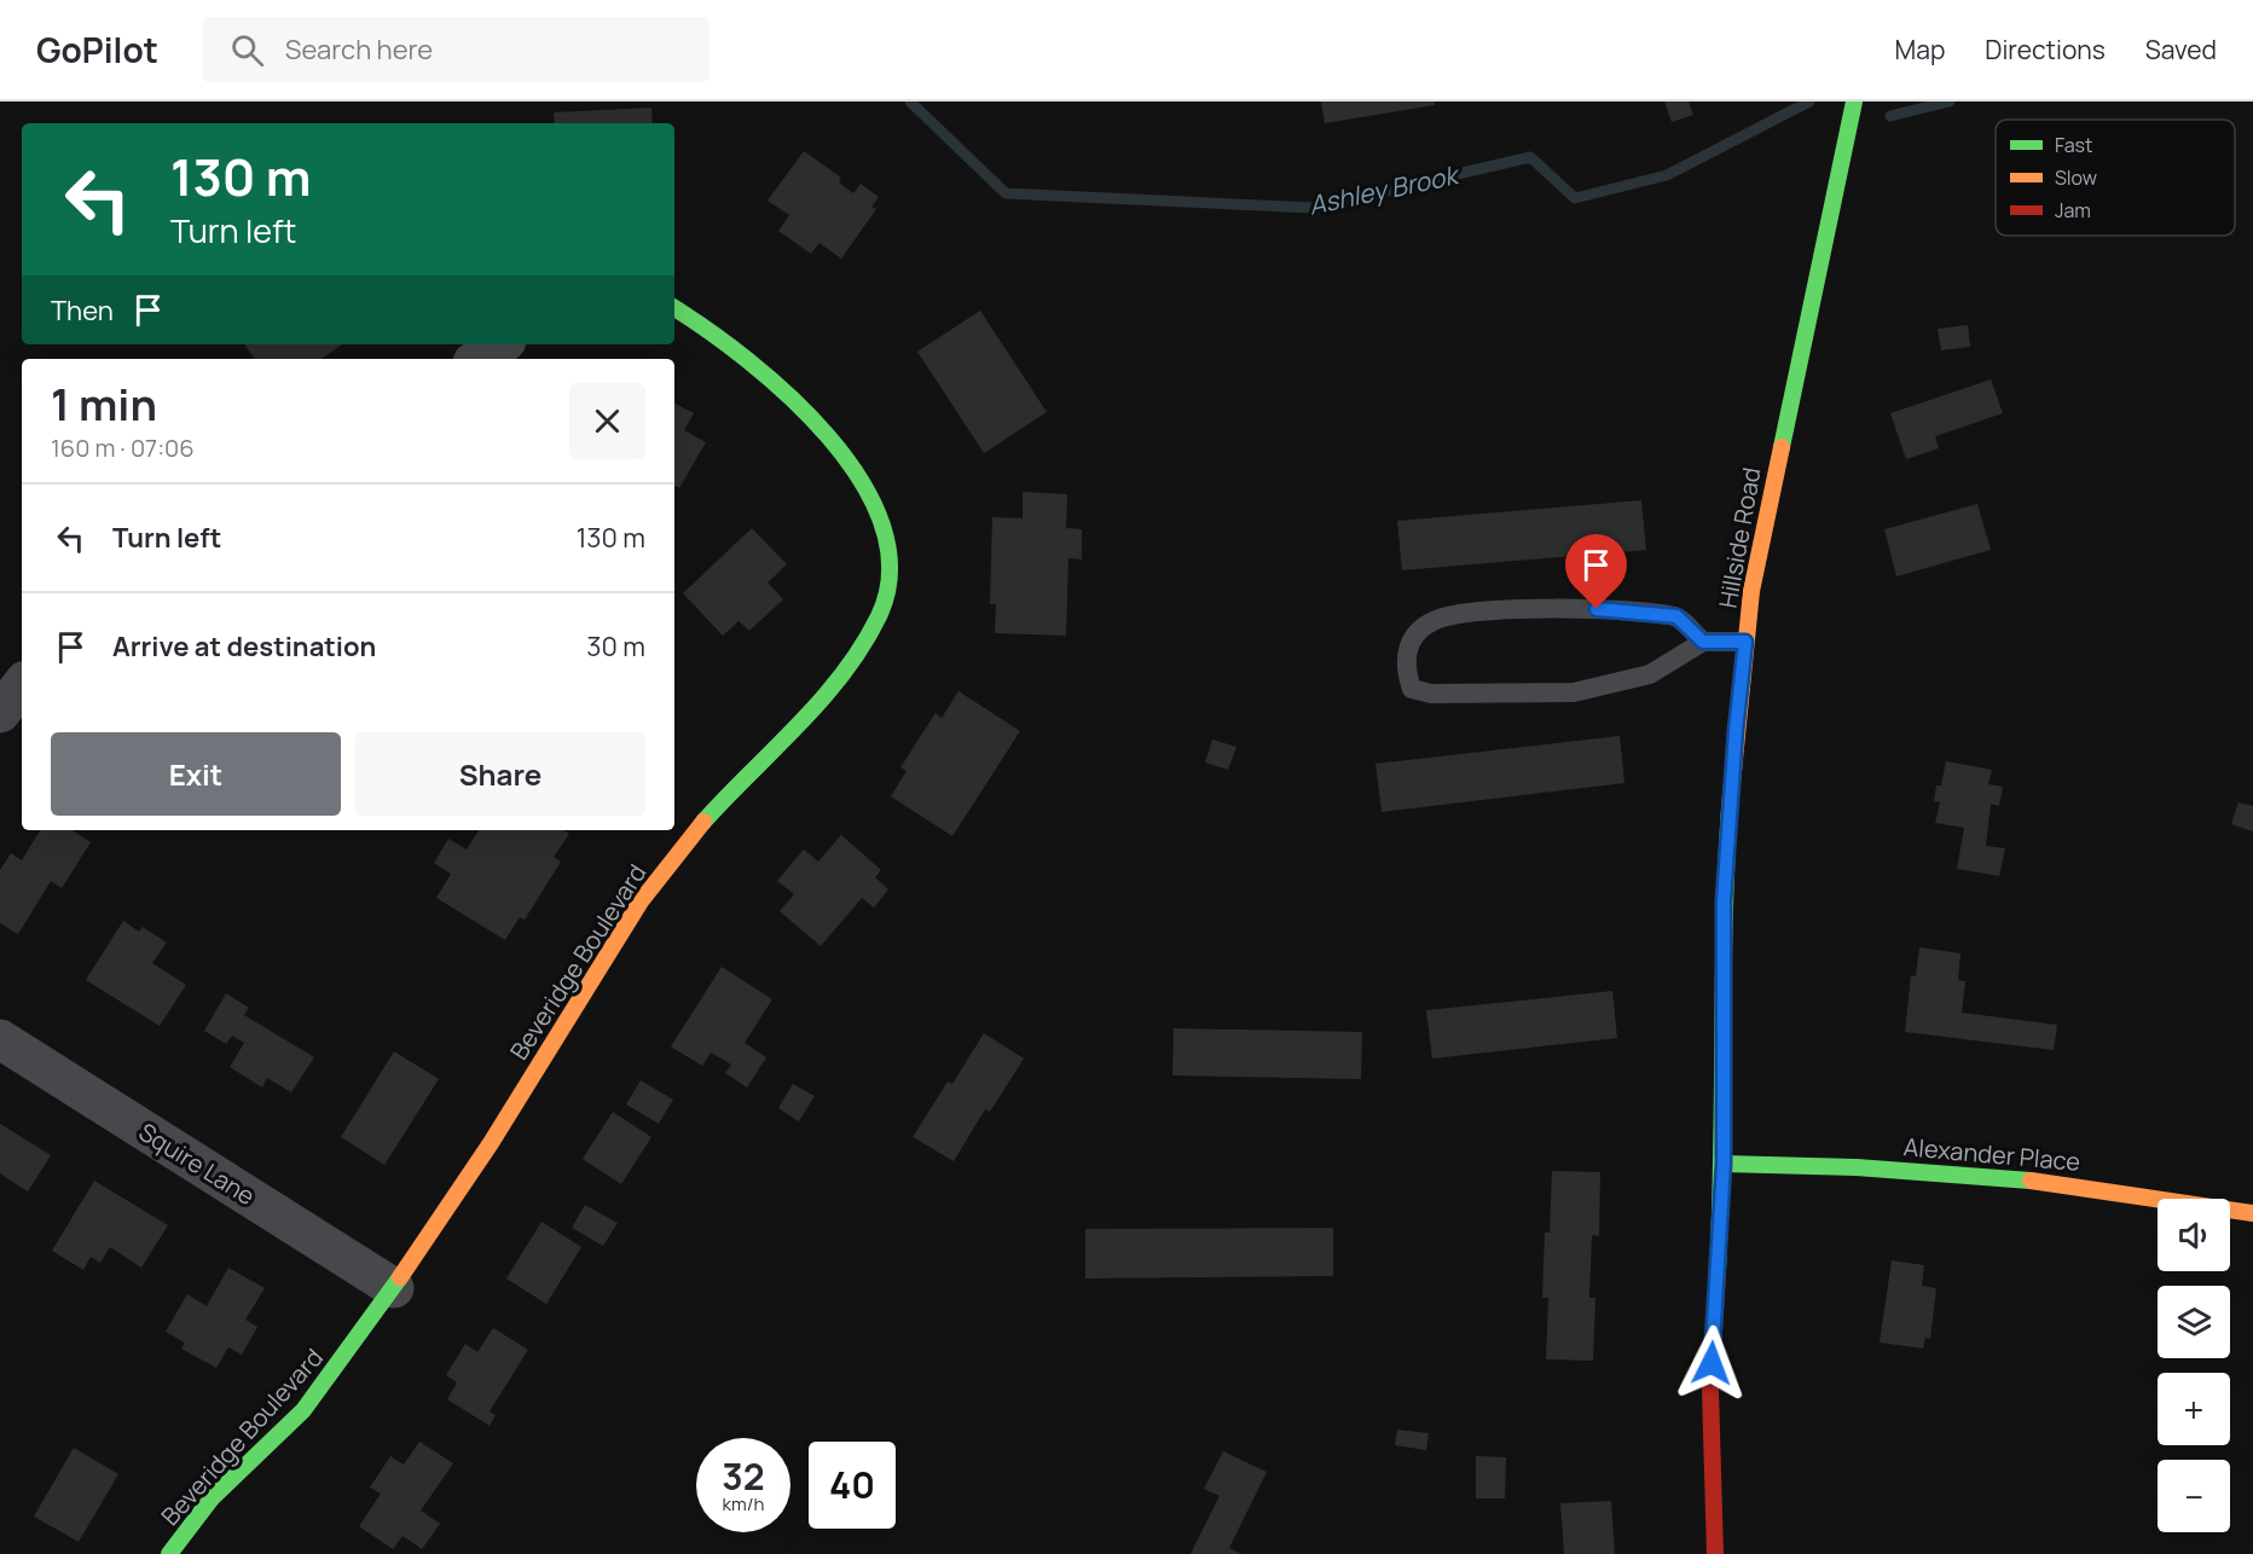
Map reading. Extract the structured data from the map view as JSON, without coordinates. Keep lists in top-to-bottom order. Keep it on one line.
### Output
{"streets":{"street":["Hillside Road","Beveridge Boulevard","Alexander Place","Squire Lane"]},"crossings":[["Hillside Road","Alexander Place"],["Beveridge Boulevard","Squire Lane"]],"water":["Ashley Brook"],"legend":["Fast","Slow","Jam"],"page":{"header":"GoPilot","search":"Search here","nav":["Map","Directions","Saved"],"turn":["130 m","Turn left"],"then":"Then","heading":["1 min","160 m · 07:06"],"list":[{"name":"Turn left","value":"130 m"},{"name":"Arrive at destination","value":"30 m"}],"buttons":["Exit","Share"],"map_buttons":["+","−"],"speed":"32 km/h","limit":"40"}}
